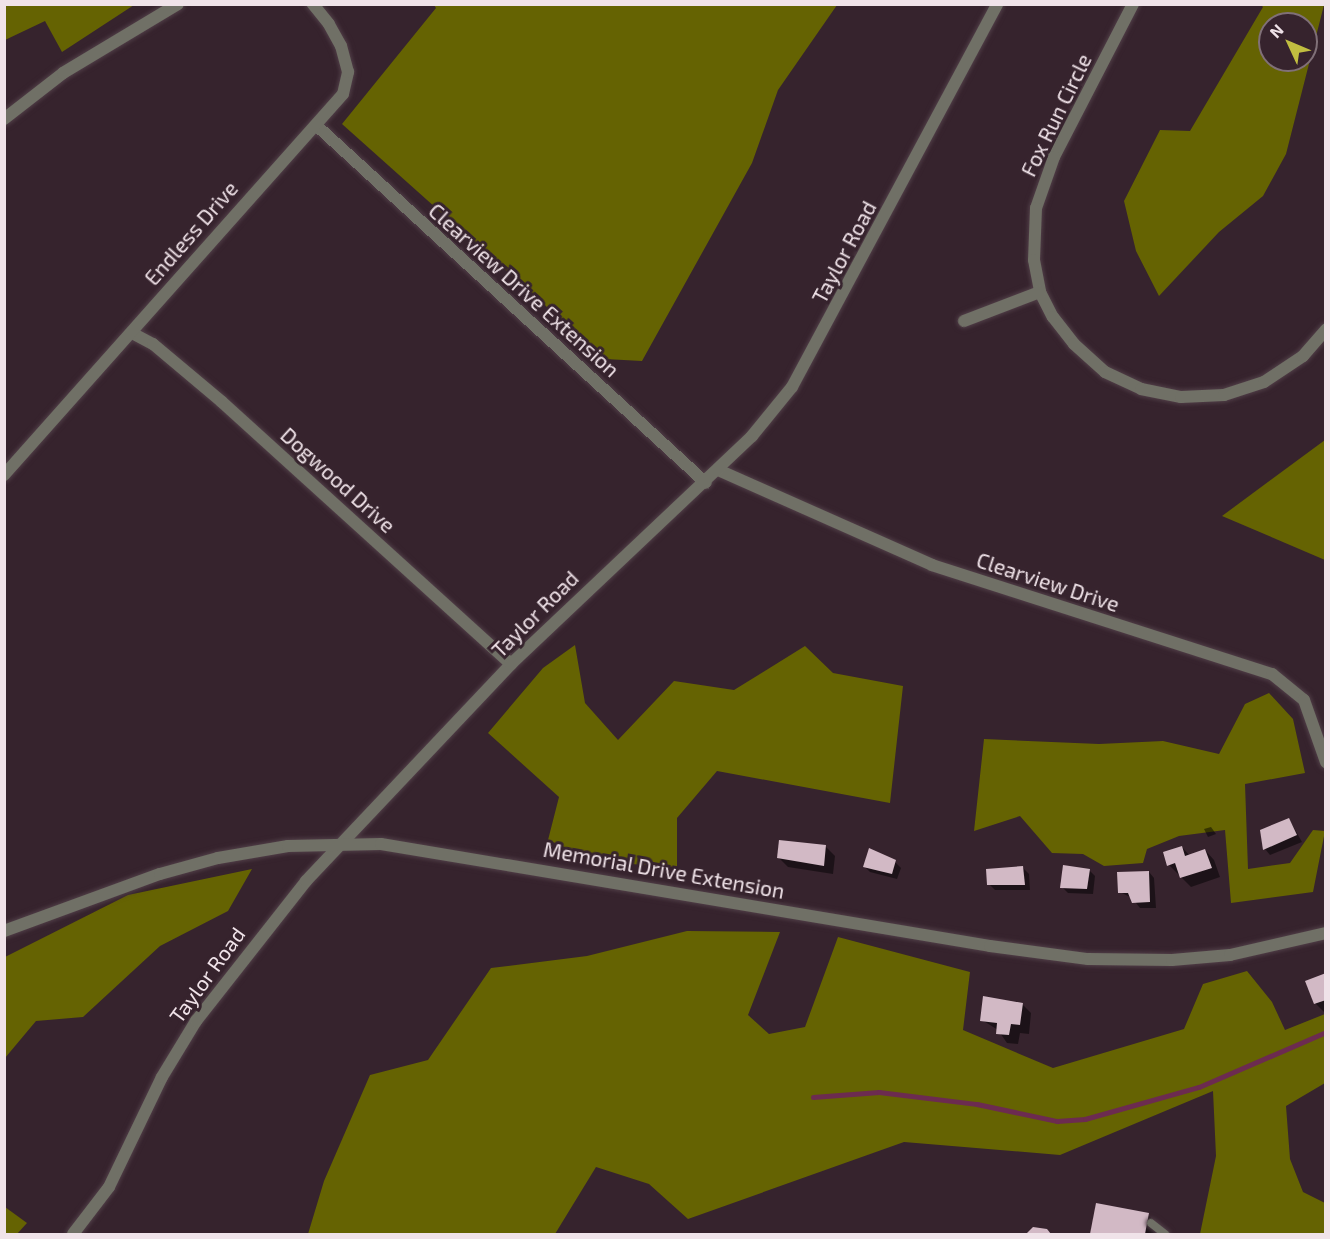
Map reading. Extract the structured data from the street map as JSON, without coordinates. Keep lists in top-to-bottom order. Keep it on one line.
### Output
{"streets":{"street":["Fox Run Circle","Endless Drive","Taylor Road","Clearview Drive Extension","Dogwood Drive","Clearview Drive","Memorial Drive Extension"]},"crossings":[["Endless Drive","Clearview Drive Extension"],["Endless Drive","Dogwood Drive"],["Taylor Road","Clearview Drive Extension"],["Taylor Road","Dogwood Drive"],["Taylor Road","Clearview Drive"],["Taylor Road","Memorial Drive Extension"]],"north":"top left"}
